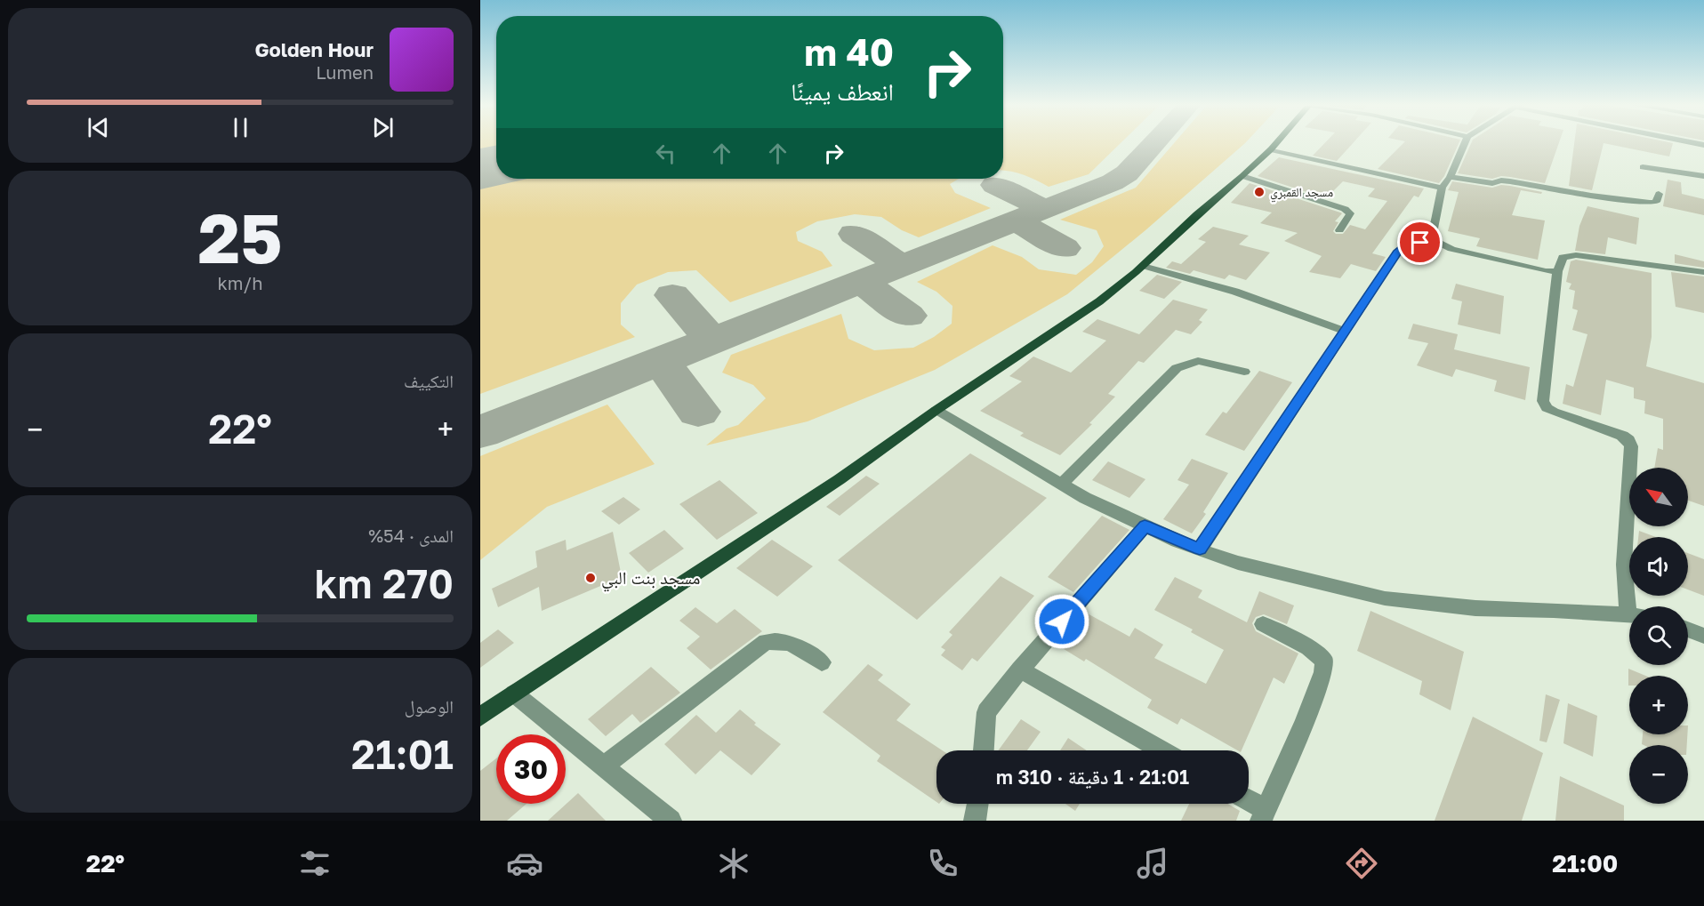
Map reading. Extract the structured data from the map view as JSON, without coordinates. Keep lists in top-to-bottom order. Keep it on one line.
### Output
{"places":["مسجد القمبري","مسجد بنت البي"],"north":"top left","page":{"turn":["40 m","انعطف يمينًا"],"song":["Golden Hour","Lumen"],"tile":[["25","km/h"],"التكييف",["المدى · 54%","270 km"],["الوصول","21:01"]],"heat":["−","22°","+"],"map_buttons":["+","−"],"limit":"30","trip":"21:01 · 1 دقيقة · 310 m","tabs":["21:00","22°"]}}
